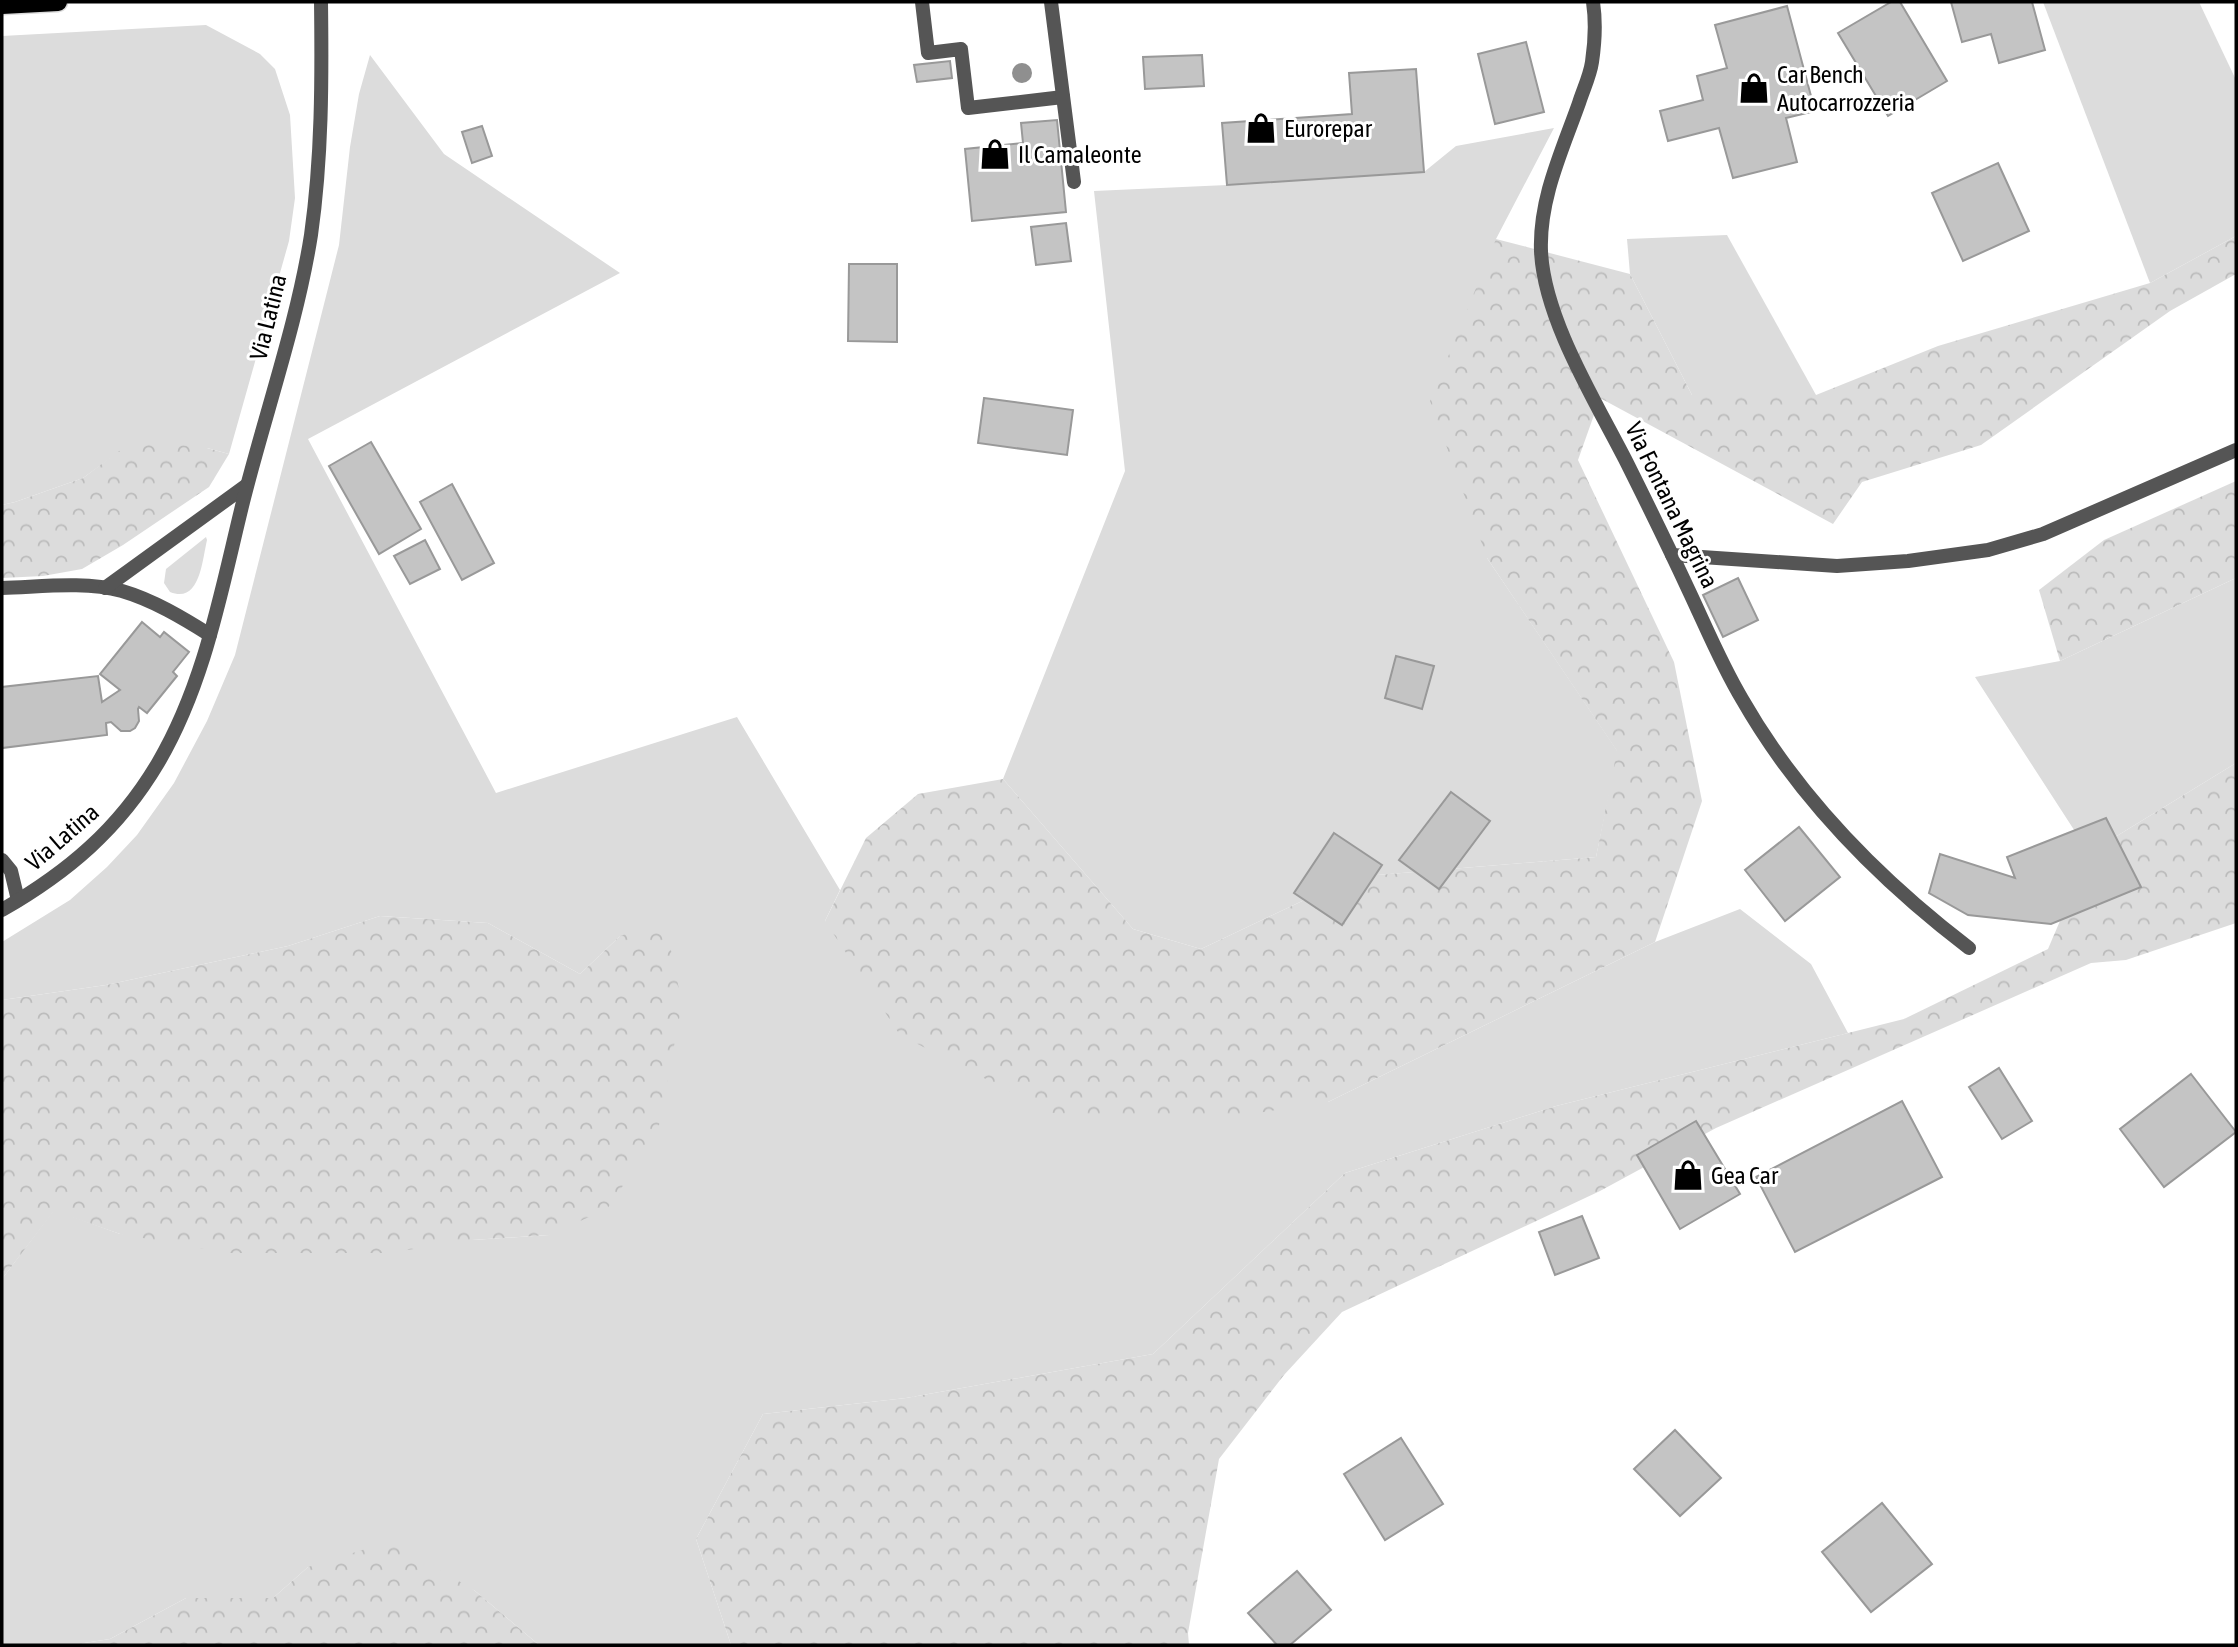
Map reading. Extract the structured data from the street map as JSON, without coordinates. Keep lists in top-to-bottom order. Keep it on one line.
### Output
{"streets":{"street":["Via Latina","Via Fontana Magrina"]},"places":{"shop":["Car Bench Autocarrozzeria","Eurorepar","Il Camaleonte","Gea Car"]}}
